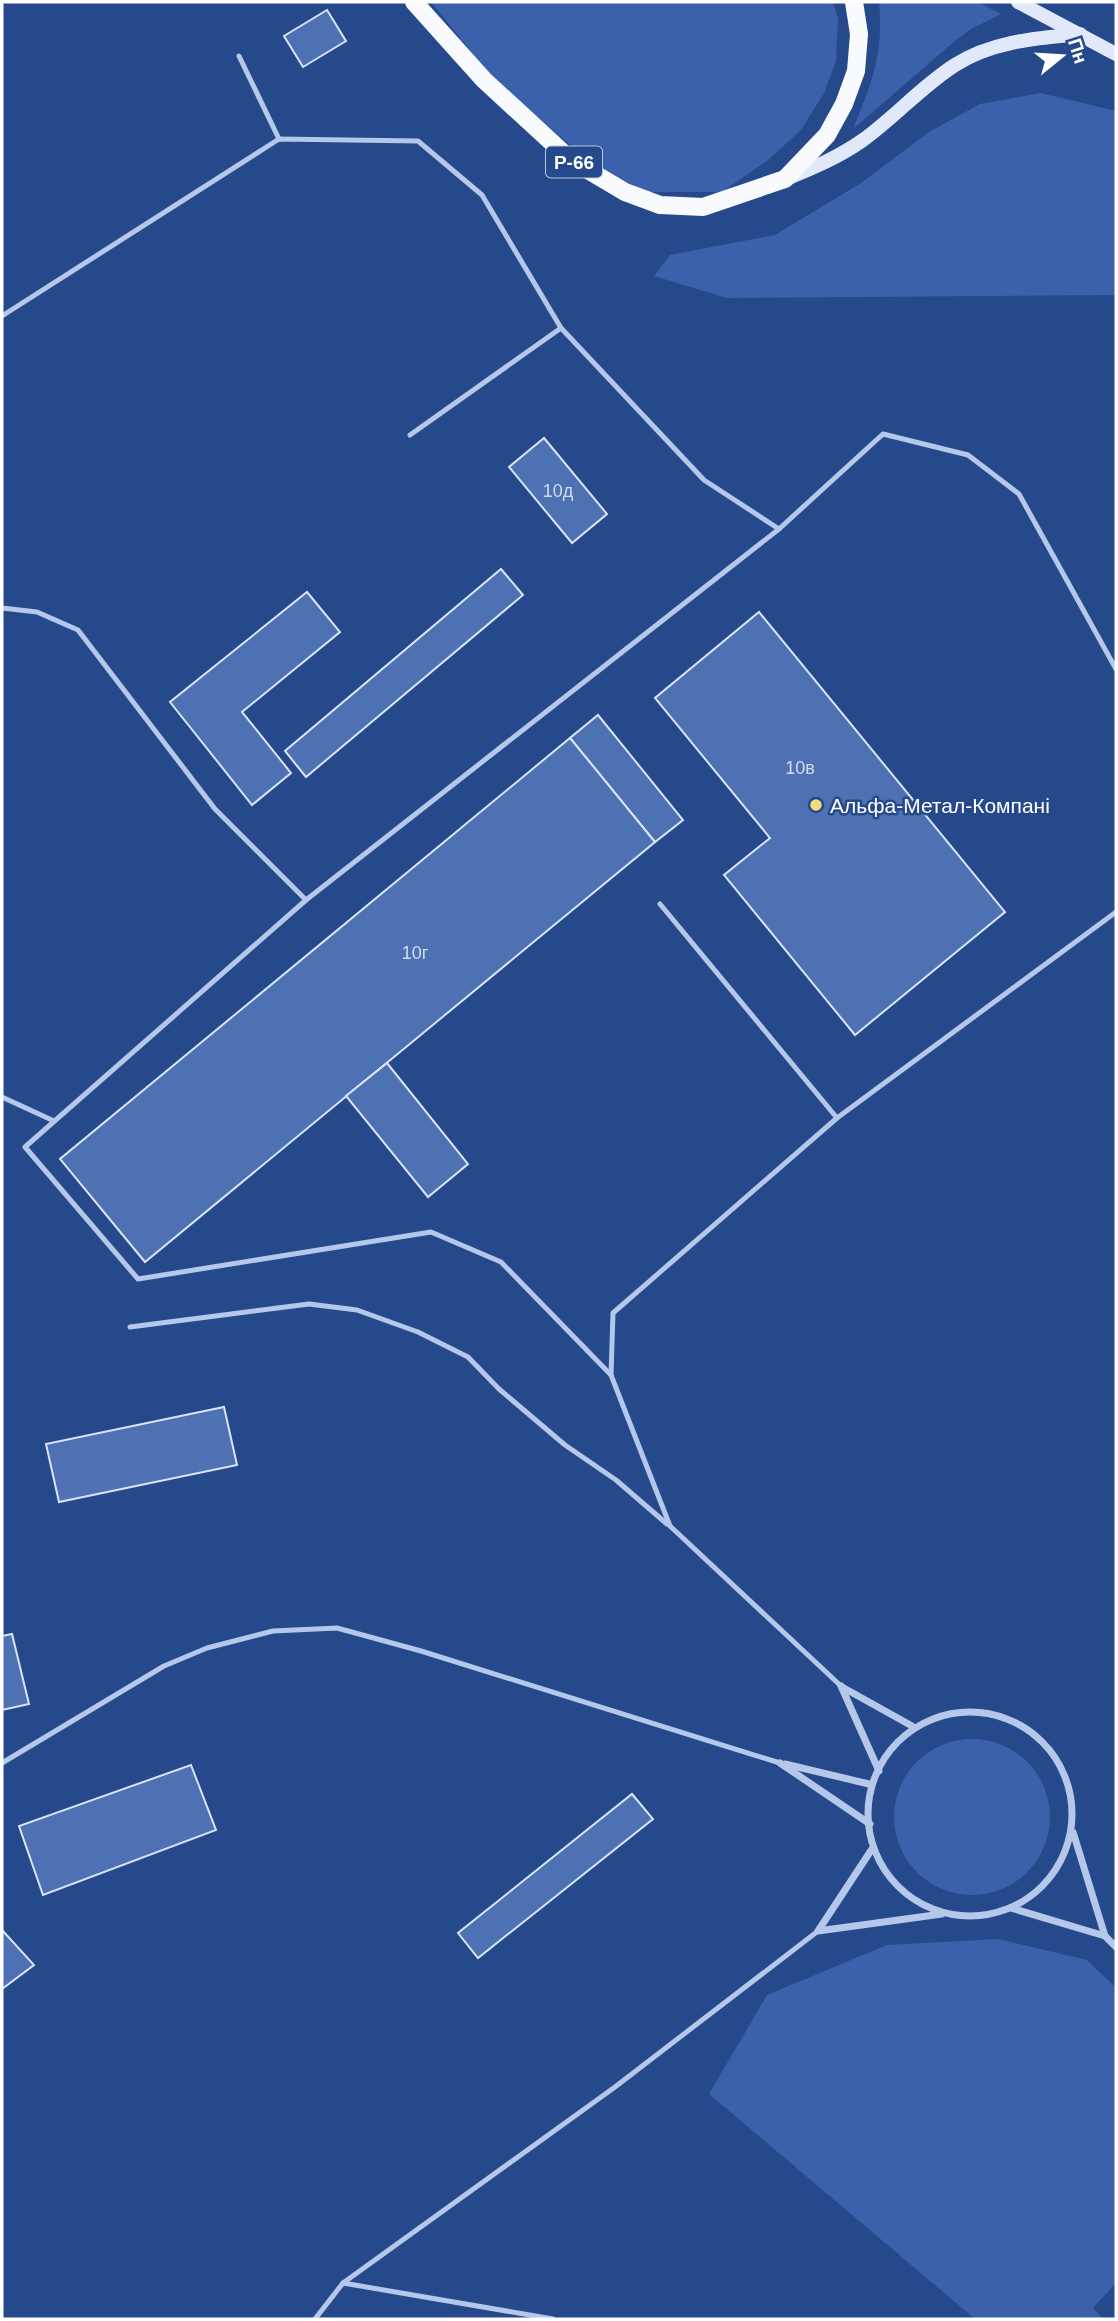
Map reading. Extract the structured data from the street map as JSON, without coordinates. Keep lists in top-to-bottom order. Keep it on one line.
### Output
{"streets":{"main road":["Р-66"]},"places":["Альфа-Метал-Компані"],"house_numbers":["10д","10в","10г"],"north":"right"}
